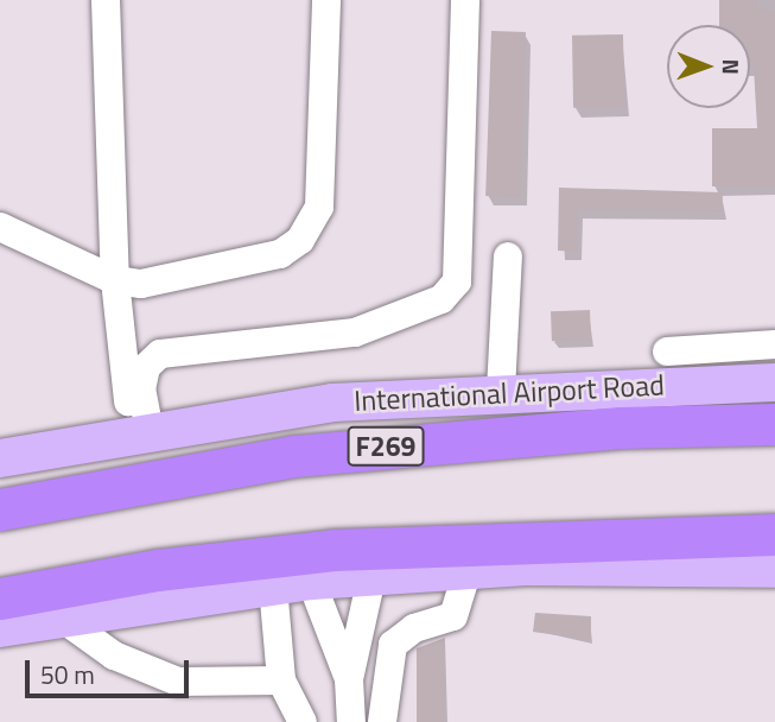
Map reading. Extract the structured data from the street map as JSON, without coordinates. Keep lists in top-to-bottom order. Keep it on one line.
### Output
{"streets":{"highway":["International Airport Road","F269"]},"scale_bar":"50 m","north":"right"}
